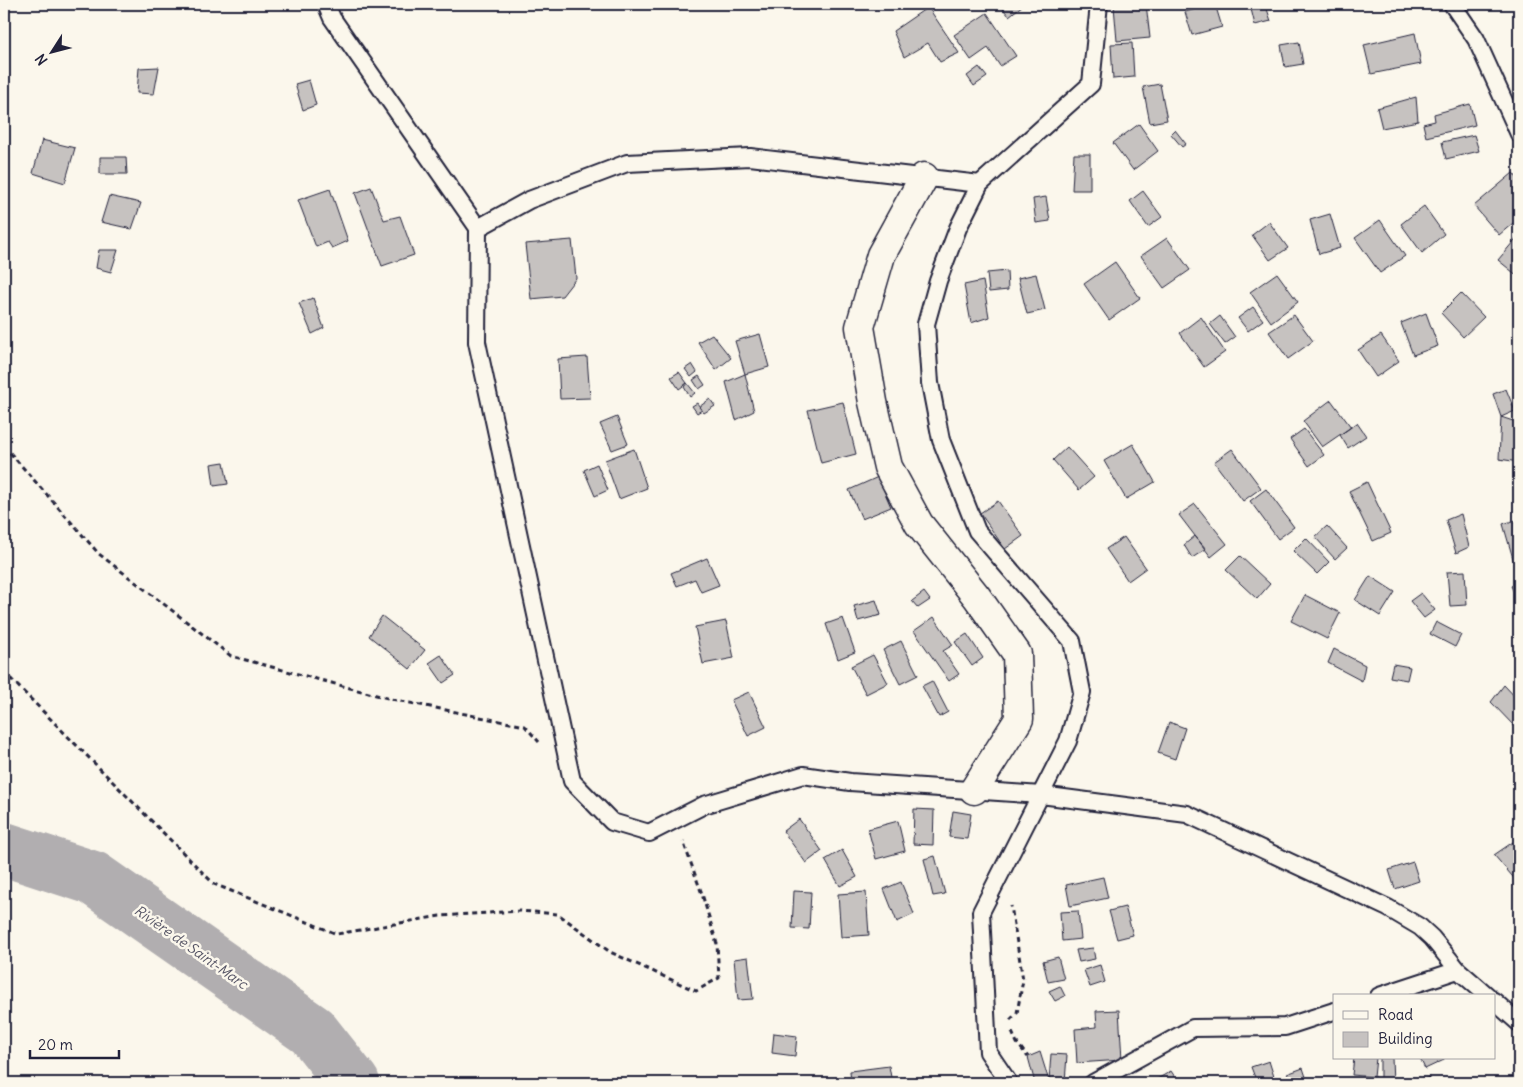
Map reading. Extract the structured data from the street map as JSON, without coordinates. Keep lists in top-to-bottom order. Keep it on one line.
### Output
{"water":["Rivière de Saint-Marc"],"legend":["Road","Building"],"scale_bar":"20 m","north":"bottom left"}
